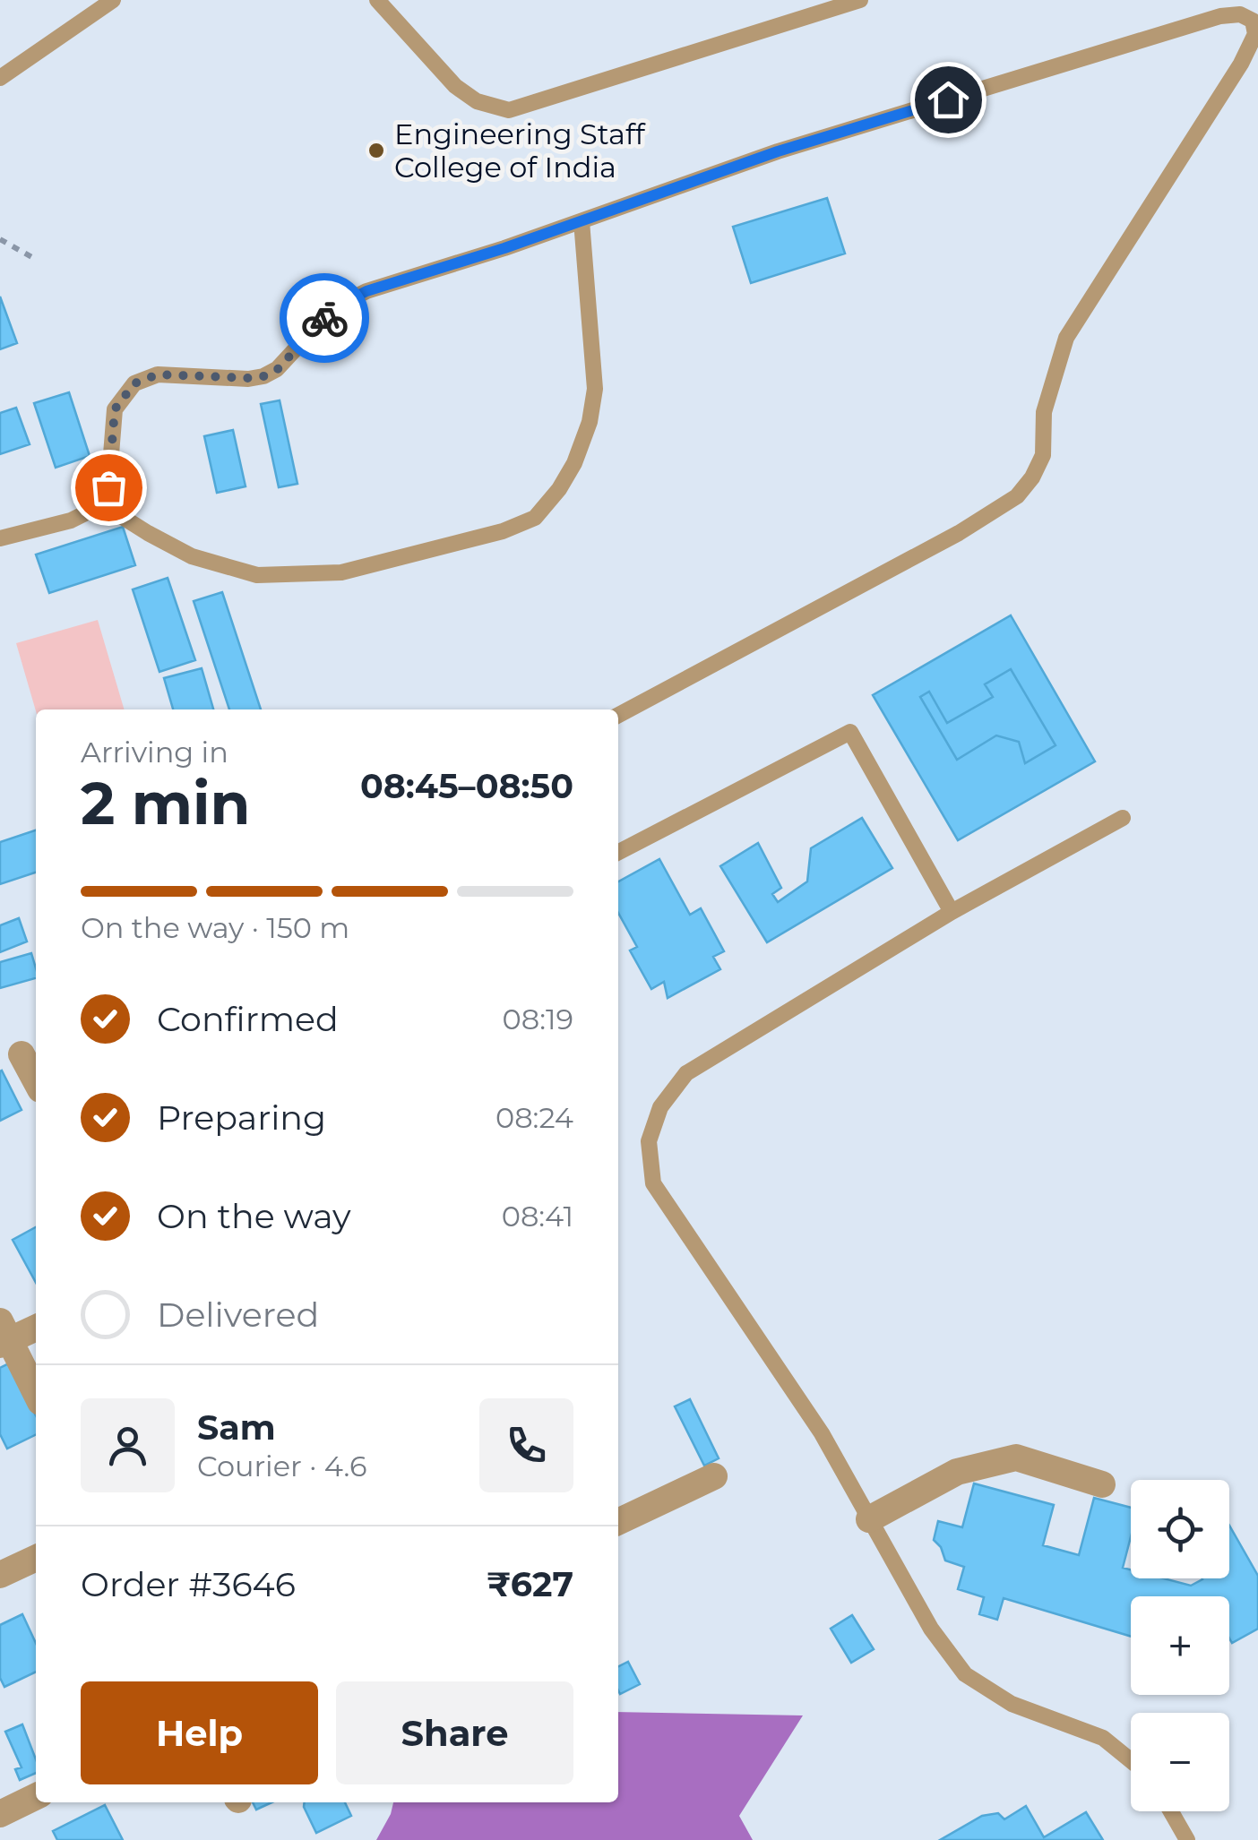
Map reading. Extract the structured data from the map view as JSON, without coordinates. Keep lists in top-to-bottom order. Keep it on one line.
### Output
{"places":["Engineering Staff College of India"],"page":{"heading":["2 min","Arriving in","08:45–08:50"],"panel":["Sam","Courier · 4.6","Order #3646","₹627"],"bar":"On the way · 150 m","list":[["Confirmed","08:19"],["Preparing","08:24"],["On the way","08:41"],"Delivered"],"map_buttons":["+","−"],"buttons":["Help","Share"]}}
